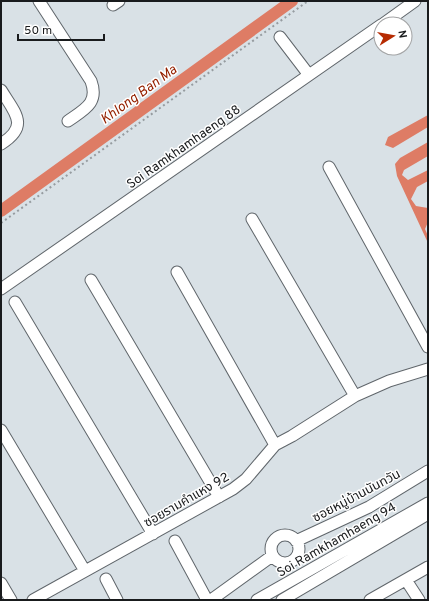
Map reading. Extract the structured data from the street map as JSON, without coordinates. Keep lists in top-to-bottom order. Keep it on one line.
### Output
{"streets":{"street":["Soi Ramkhamhaeng 88","ซอยหมู่บ้านนันทวัน","ซอยรามคําแหง 92","Soi Ramkhamhaeng 94"]},"water":["Khlong Ban Ma"],"scale_bar":"50 m","north":"right"}
